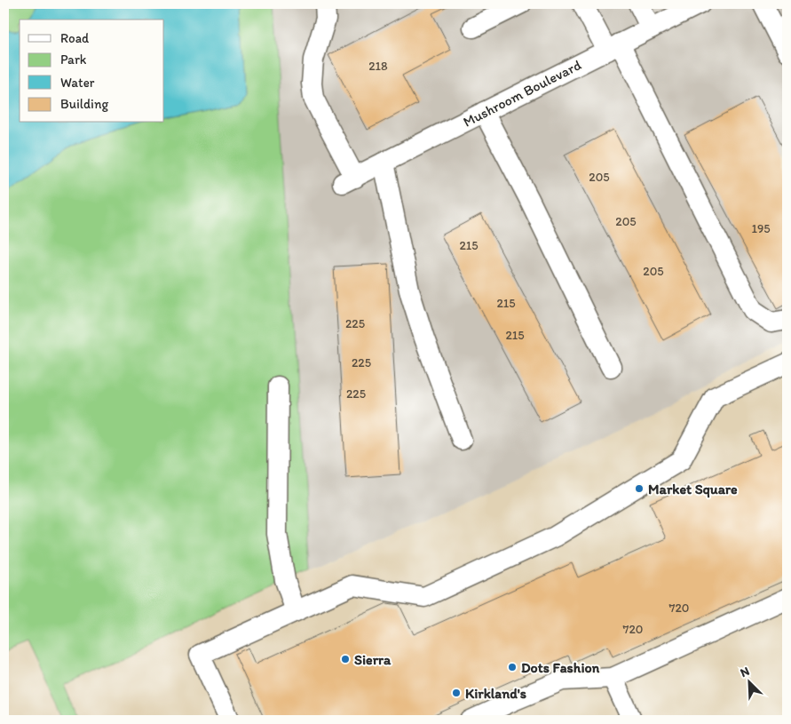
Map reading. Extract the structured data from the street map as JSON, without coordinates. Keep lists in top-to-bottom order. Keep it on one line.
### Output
{"streets":{"street":["Mushroom Boulevard"]},"places":["Market Square","Sierra","Dots Fashion","Kirkland's"],"house_numbers":["218","205","205","195","215","205","215","225","215","225","225","720","720"],"legend":["Road","Park","Water","Building"],"north":"top left"}
